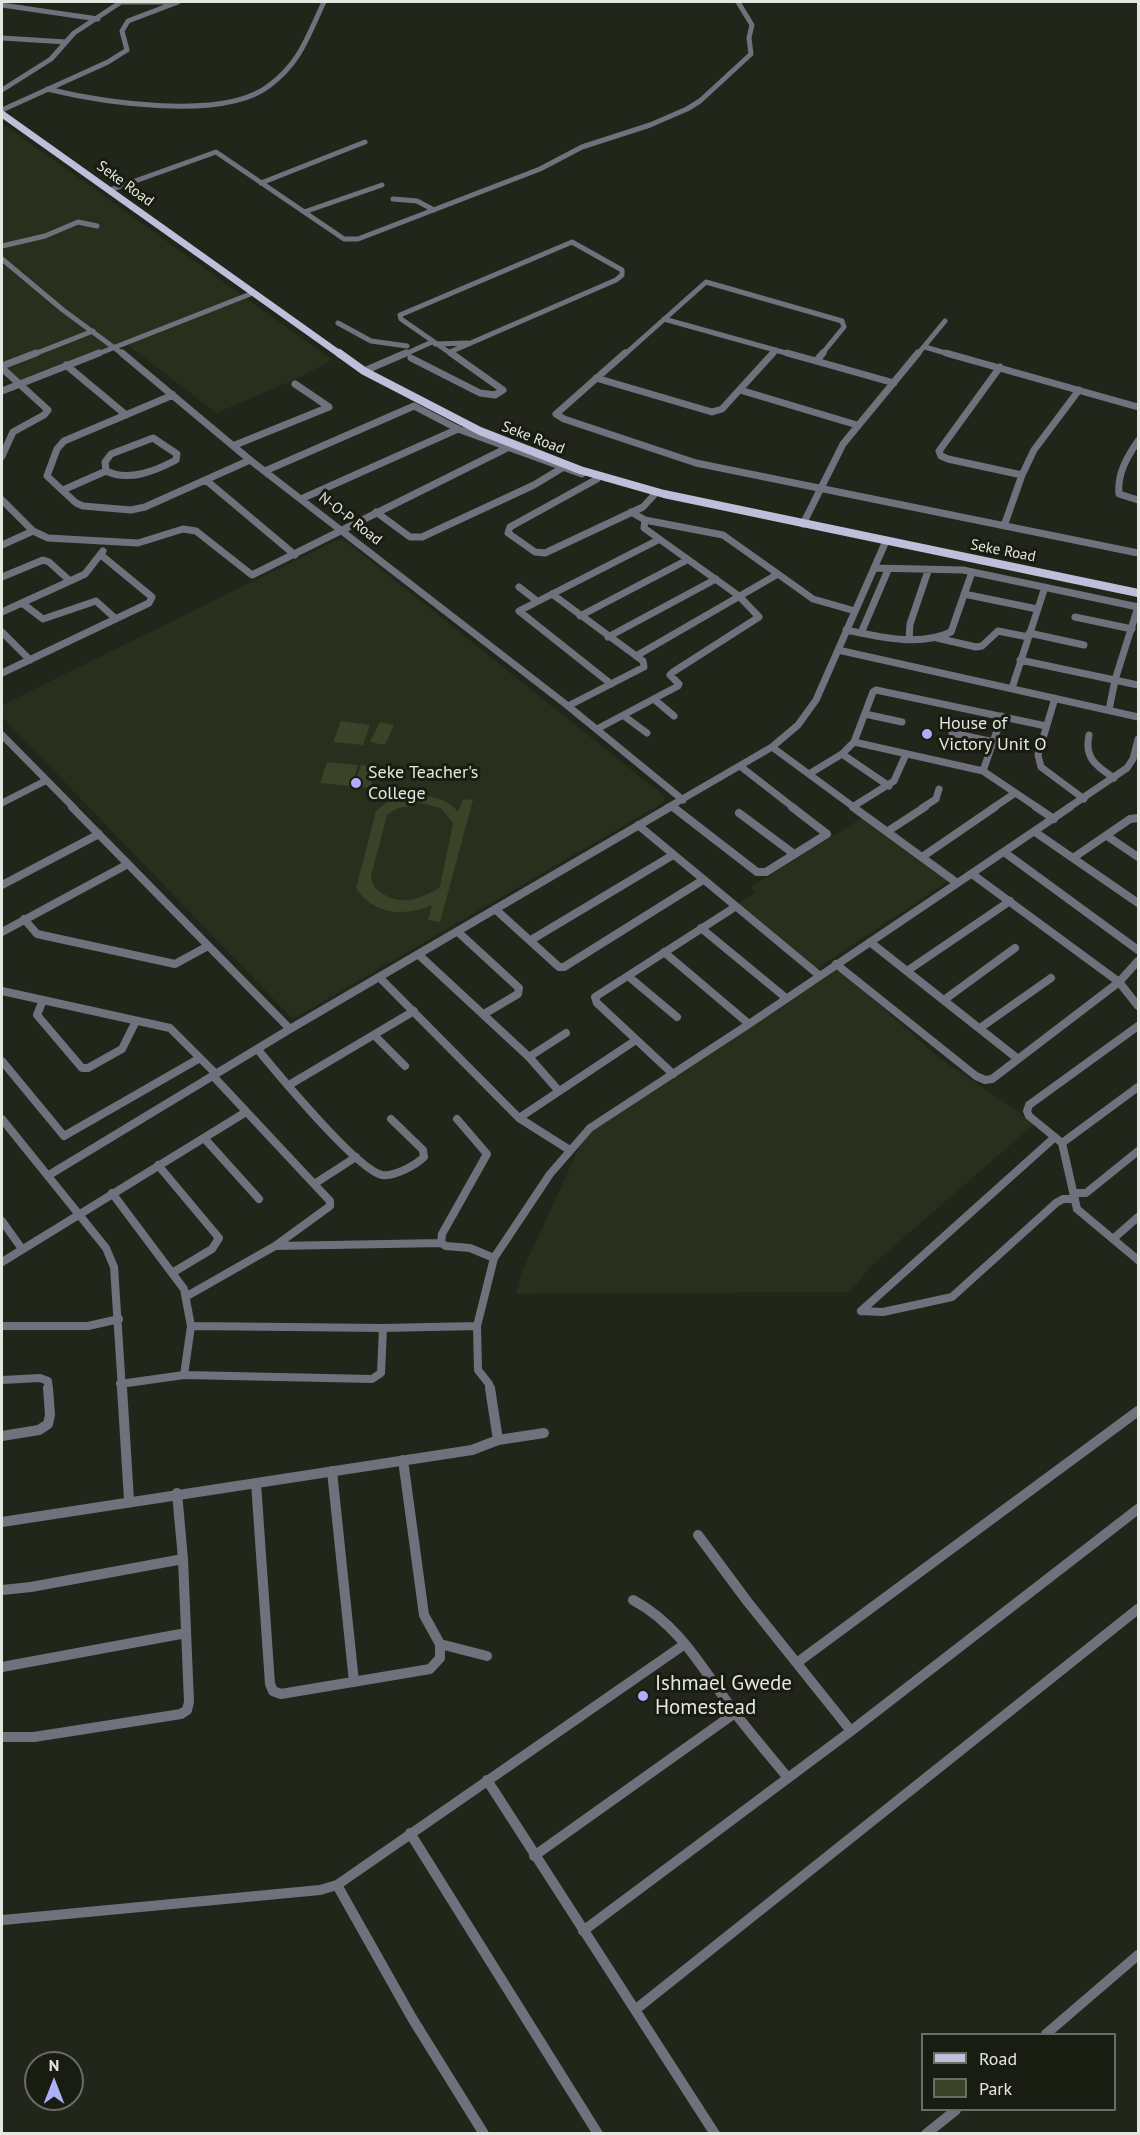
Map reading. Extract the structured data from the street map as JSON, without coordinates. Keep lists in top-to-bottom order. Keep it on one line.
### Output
{"streets":{"main road":["Seke Road"],"street":["N-O-P Road"]},"places":["House of Victory Unit O","Seke Teacher's College","Ishmael Gwede Homestead"],"legend":["Road","Park"],"north":"top"}
